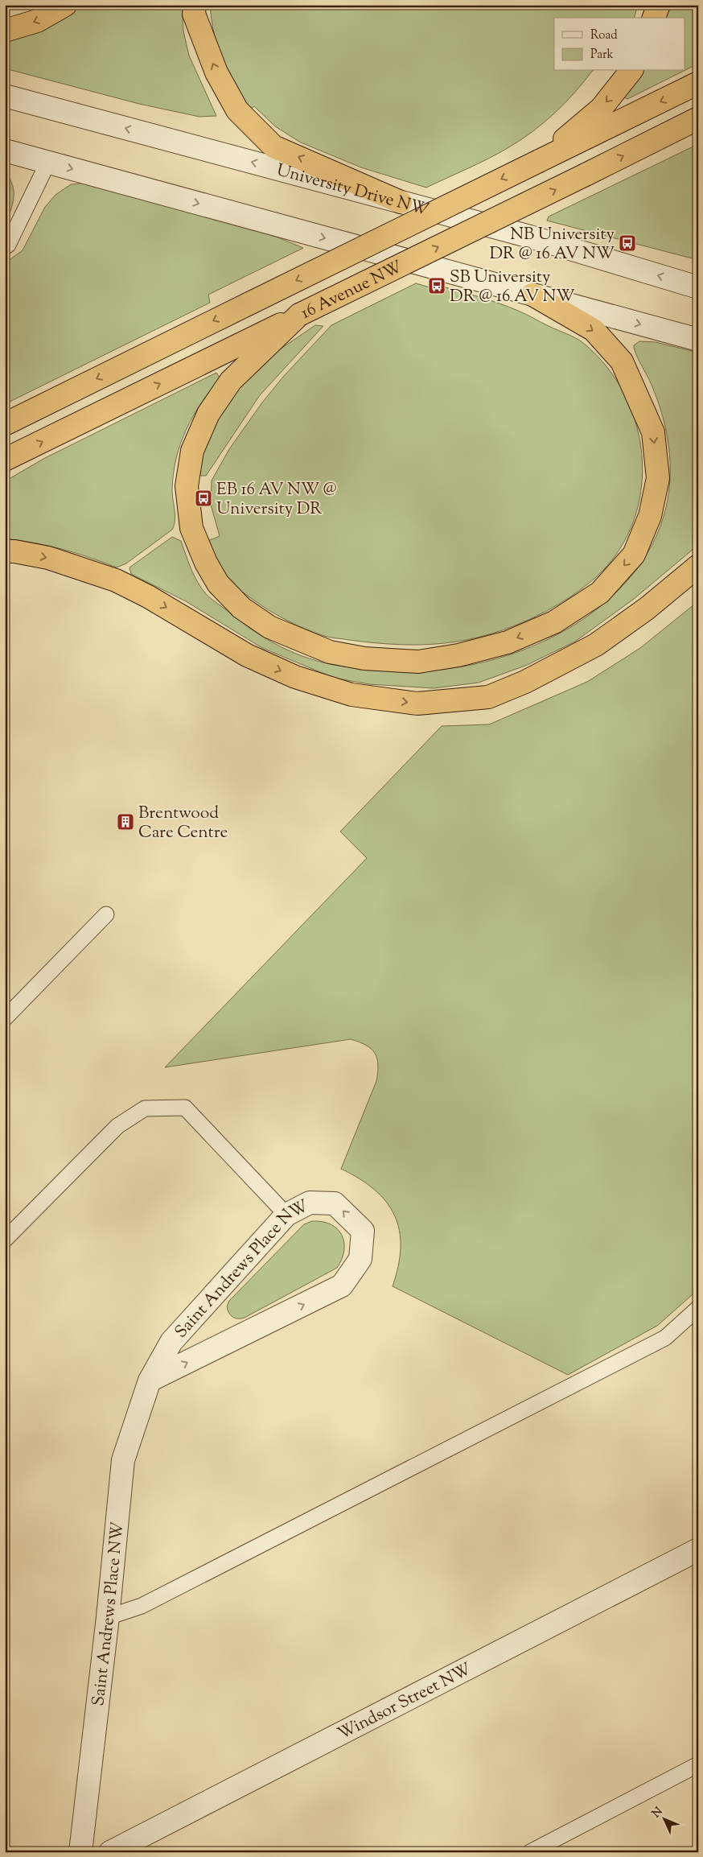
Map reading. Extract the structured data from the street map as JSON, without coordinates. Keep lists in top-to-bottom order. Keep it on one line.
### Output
{"streets":{"highway":["16 Avenue NW"],"street":["University Drive NW","Saint Andrews Place NW","Windsor Street NW"]},"places":{"bus stop":["NB University DR @ 16 AV NW","SB University DR @ 16 AV NW","EB 16 AV NW @ University DR"],"building":["Brentwood Care Centre"]},"legend":["Road","Park"],"north":"top left"}
